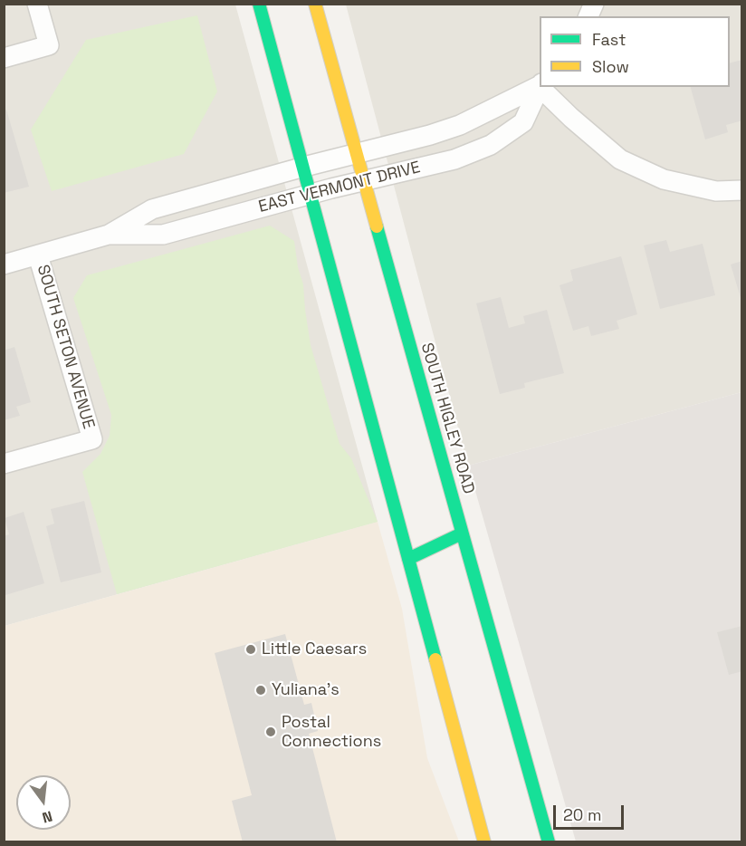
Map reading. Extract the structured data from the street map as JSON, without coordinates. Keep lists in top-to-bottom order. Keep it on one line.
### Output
{"streets":{"main road":["SOUTH HIGLEY ROAD"],"street":["EAST VERMONT DRIVE","SOUTH SETON AVENUE"]},"crossings":[["EAST VERMONT DRIVE","SOUTH SETON AVENUE"],["EAST VERMONT DRIVE","SOUTH HIGLEY ROAD"]],"places":["Little Caesars","Yuliana's","Postal Connections"],"legend":["Fast","Slow"],"scale_bar":"20 m","north":"bottom"}
